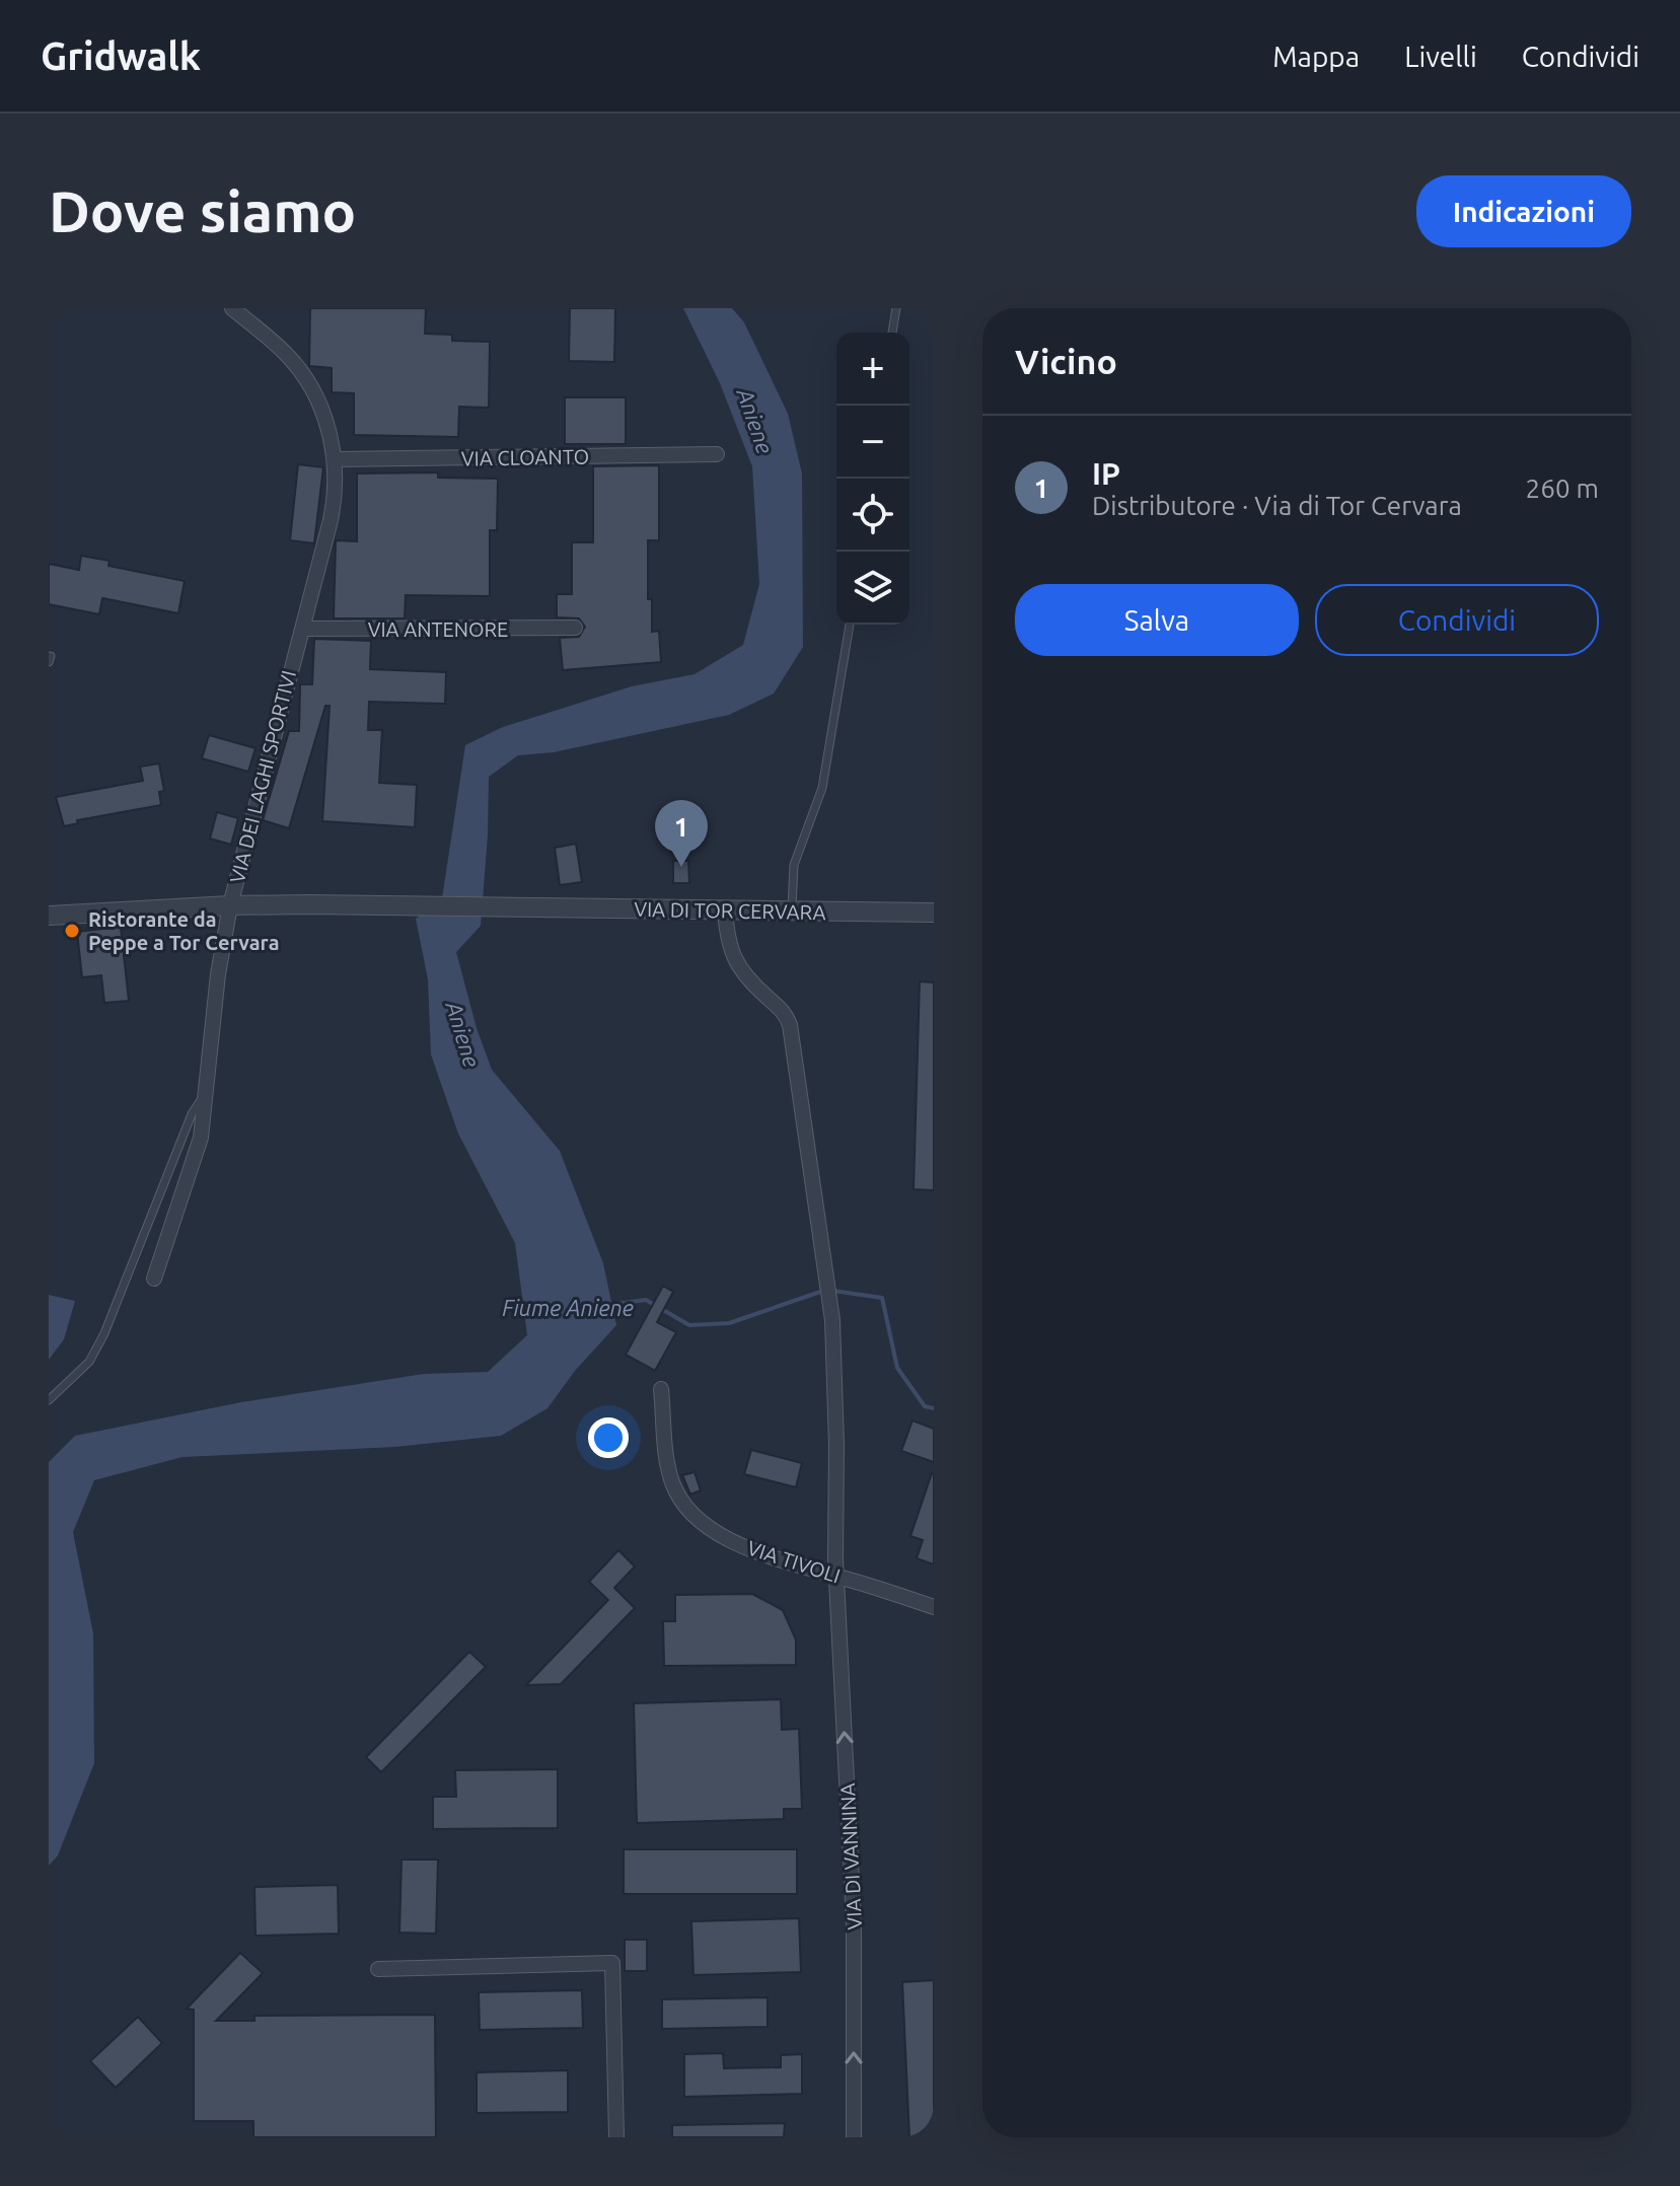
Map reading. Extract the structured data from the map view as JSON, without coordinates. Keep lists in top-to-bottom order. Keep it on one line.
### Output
{"streets":{"street":["VIA CLOANTO","VIA ANTENORE","VIA DEI LAGHI SPORTIVI","VIA DI TOR CERVARA","VIA TIVOLI","VIA DI VANNINA"]},"crossings":[["VIA CLOANTO","VIA DEI LAGHI SPORTIVI"],["VIA ANTENORE","VIA DEI LAGHI SPORTIVI"],["VIA DEI LAGHI SPORTIVI","VIA DI TOR CERVARA"],["VIA DI TOR CERVARA","VIA DI VANNINA"],["VIA TIVOLI","VIA DI VANNINA"]],"one_way":["VIA DI VANNINA"],"water":["Aniene","Fiume Aniene"],"places":["Ristorante da Peppe a Tor Cervara"],"page":{"header":"Gridwalk","nav":["Mappa","Livelli","Condividi"],"buttons":["Indicazioni",["Salva","Condividi"]],"title":"Dove siamo","heading":"Vicino","map_buttons":["+","−"],"list":[{"mark":"1","name":"IP","note":"Distributore · Via di Tor Cervara","value":"260 m"}],"pins":"1"}}
